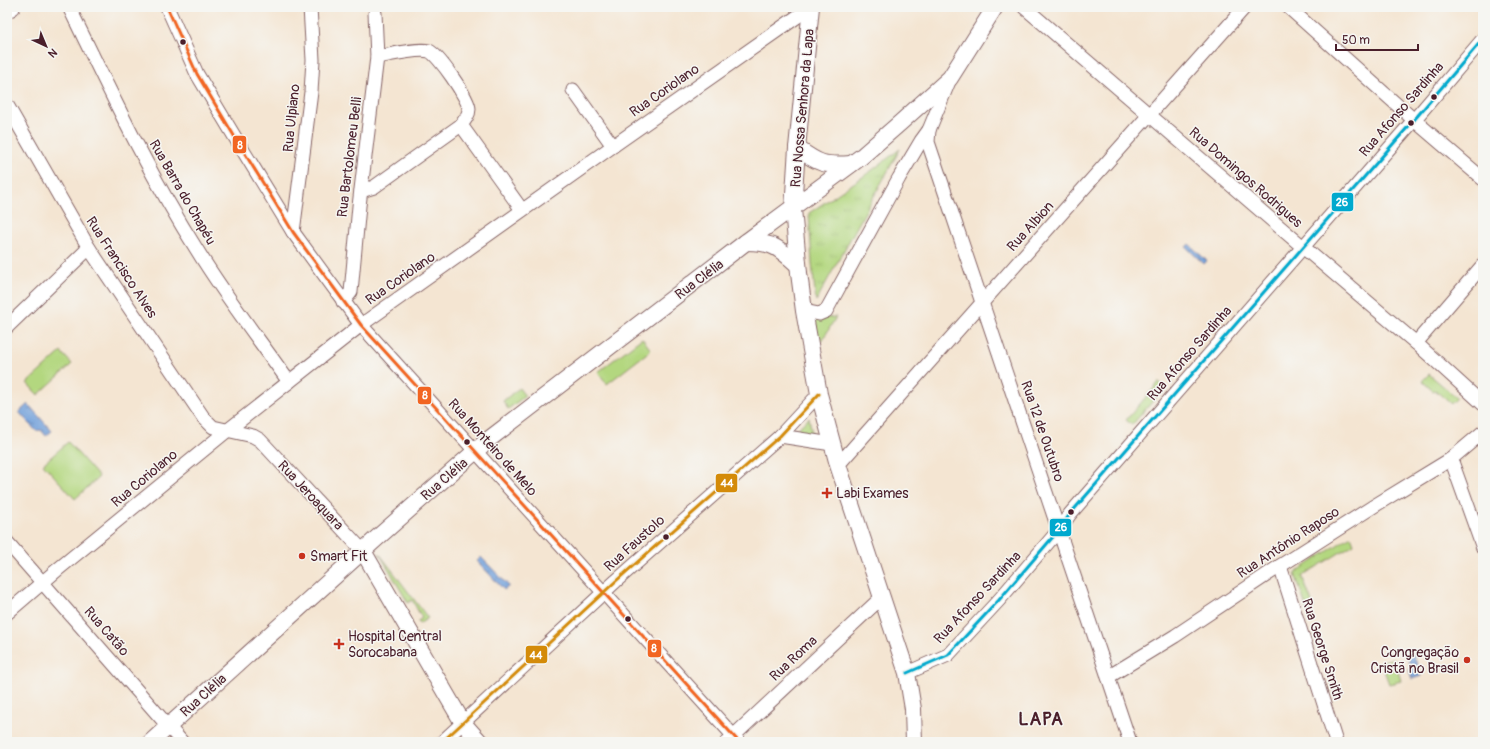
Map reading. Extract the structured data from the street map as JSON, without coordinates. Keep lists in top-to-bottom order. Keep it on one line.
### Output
{"streets":{"main road":["Rua Nossa Senhora da Lapa","Rua Clélia","Rua Jeroaquara"],"street":["Rua Coriolano","Rua Afonso Sardinha","Rua Ulpiano","Rua Bartolomeu Belli","Rua Domingos Rodrigues","Rua Barra do Chapéu","Rua Albion","Rua Francisco Alves","Rua 12 de Outubro","Rua Monteiro de Melo","Rua Antônio Raposo","Rua Faustolo","Rua Catão","Rua George Smith","Rua Roma"]},"crossings":[["Rua Coriolano","Rua Nossa Senhora da Lapa"],["Rua Coriolano","Rua Barra do Chapéu"],["Rua Coriolano","Rua Francisco Alves"],["Rua Coriolano","Rua Monteiro de Melo"],["Rua Coriolano","Rua Jeroaquara"],["Rua Coriolano","Rua Catão"],["Rua Nossa Senhora da Lapa","Rua Clélia"],["Rua Afonso Sardinha","Rua Domingos Rodrigues"],["Rua Afonso Sardinha","Rua 12 de Outubro"],["Rua Ulpiano","Rua Monteiro de Melo"],["Rua Bartolomeu Belli","Rua Monteiro de Melo"],["Rua Domingos Rodrigues","Rua Albion"],["Rua Albion","Rua 12 de Outubro"],["Rua Francisco Alves","Rua Jeroaquara"],["Rua Clélia","Rua Monteiro de Melo"],["Rua Clélia","Rua Jeroaquara"],["Rua Clélia","Rua Catão"],["Rua 12 de Outubro","Rua Antônio Raposo"],["Rua Monteiro de Melo","Rua Faustolo"],["Rua Monteiro de Melo","Rua Roma"],["Rua Jeroaquara","Rua Faustolo"],["Rua Antônio Raposo","Rua George Smith"]],"districts":["LAPA"],"places":{"health":["Labi Exames","Hospital Central Sorocabana"],"other":["Smart Fit","Congregação Cristã no Brasil"]},"lines":["transit line 8","transit line 26","transit line 44"],"scale_bar":"50 m","north":"bottom right"}
